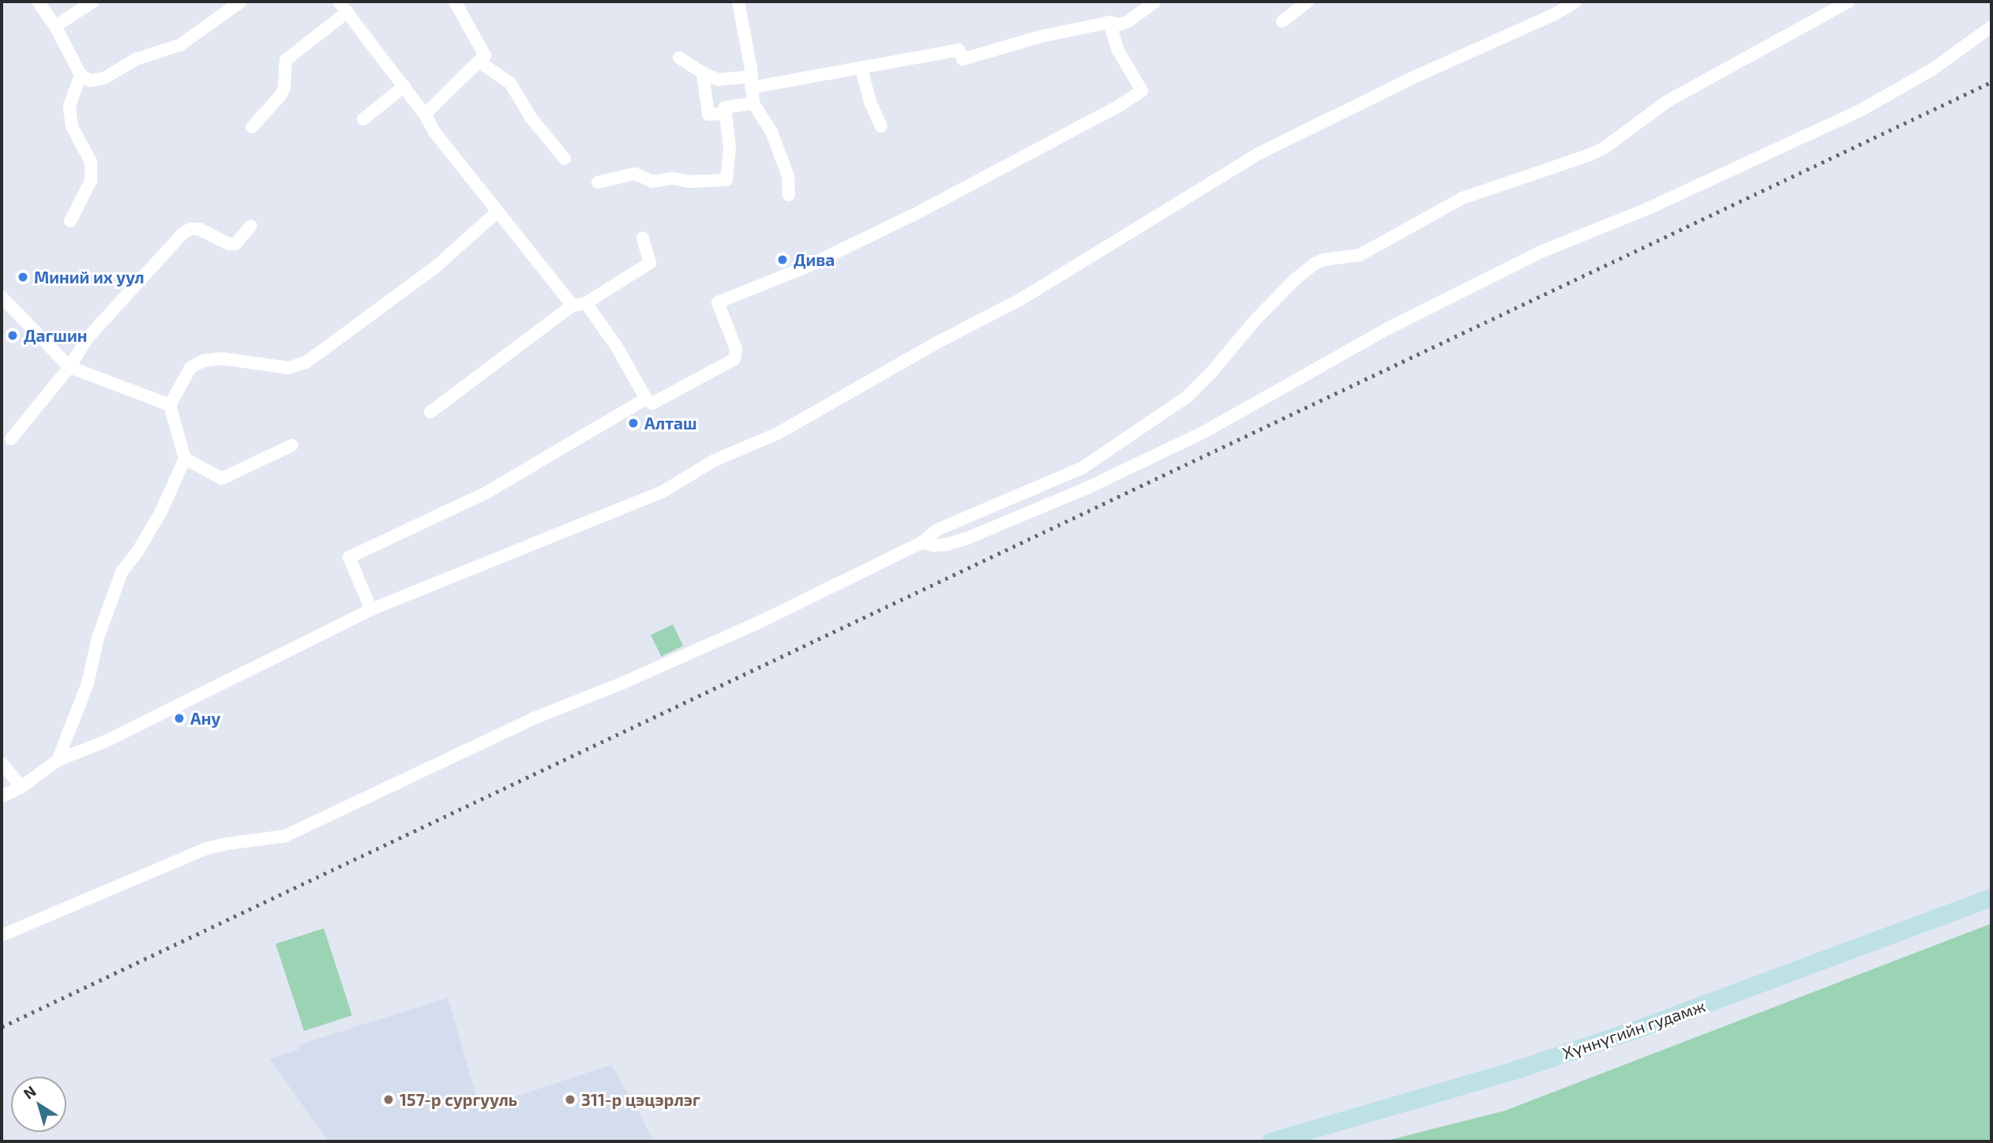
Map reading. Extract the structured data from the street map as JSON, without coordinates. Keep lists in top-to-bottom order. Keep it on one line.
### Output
{"streets":{"main road":["Хүннүгийн гудамж"]},"places":["Дива","Миний их уул","Дагшин","Алташ","Ану","157-р сургууль","311-р цэцэрлэг"],"north":"top left"}
